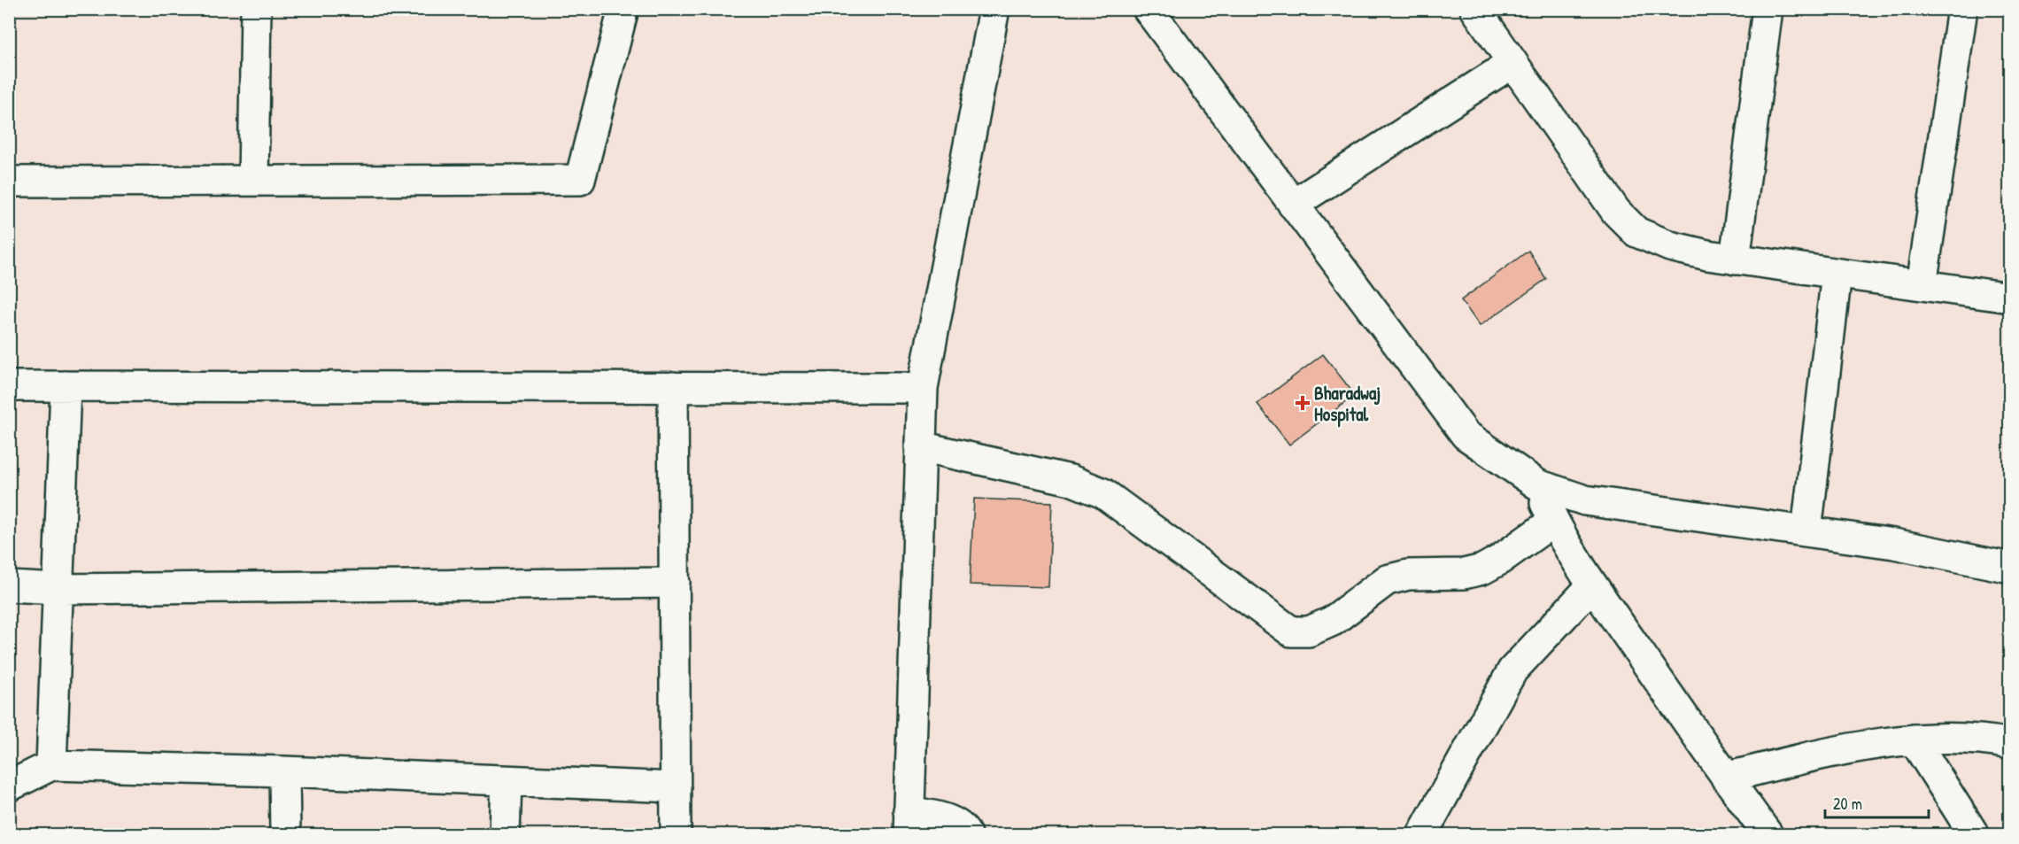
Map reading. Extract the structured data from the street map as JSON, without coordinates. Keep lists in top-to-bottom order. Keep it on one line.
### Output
{"places":{"health":["Bharadwaj Hospital"]},"scale_bar":"20 m"}
